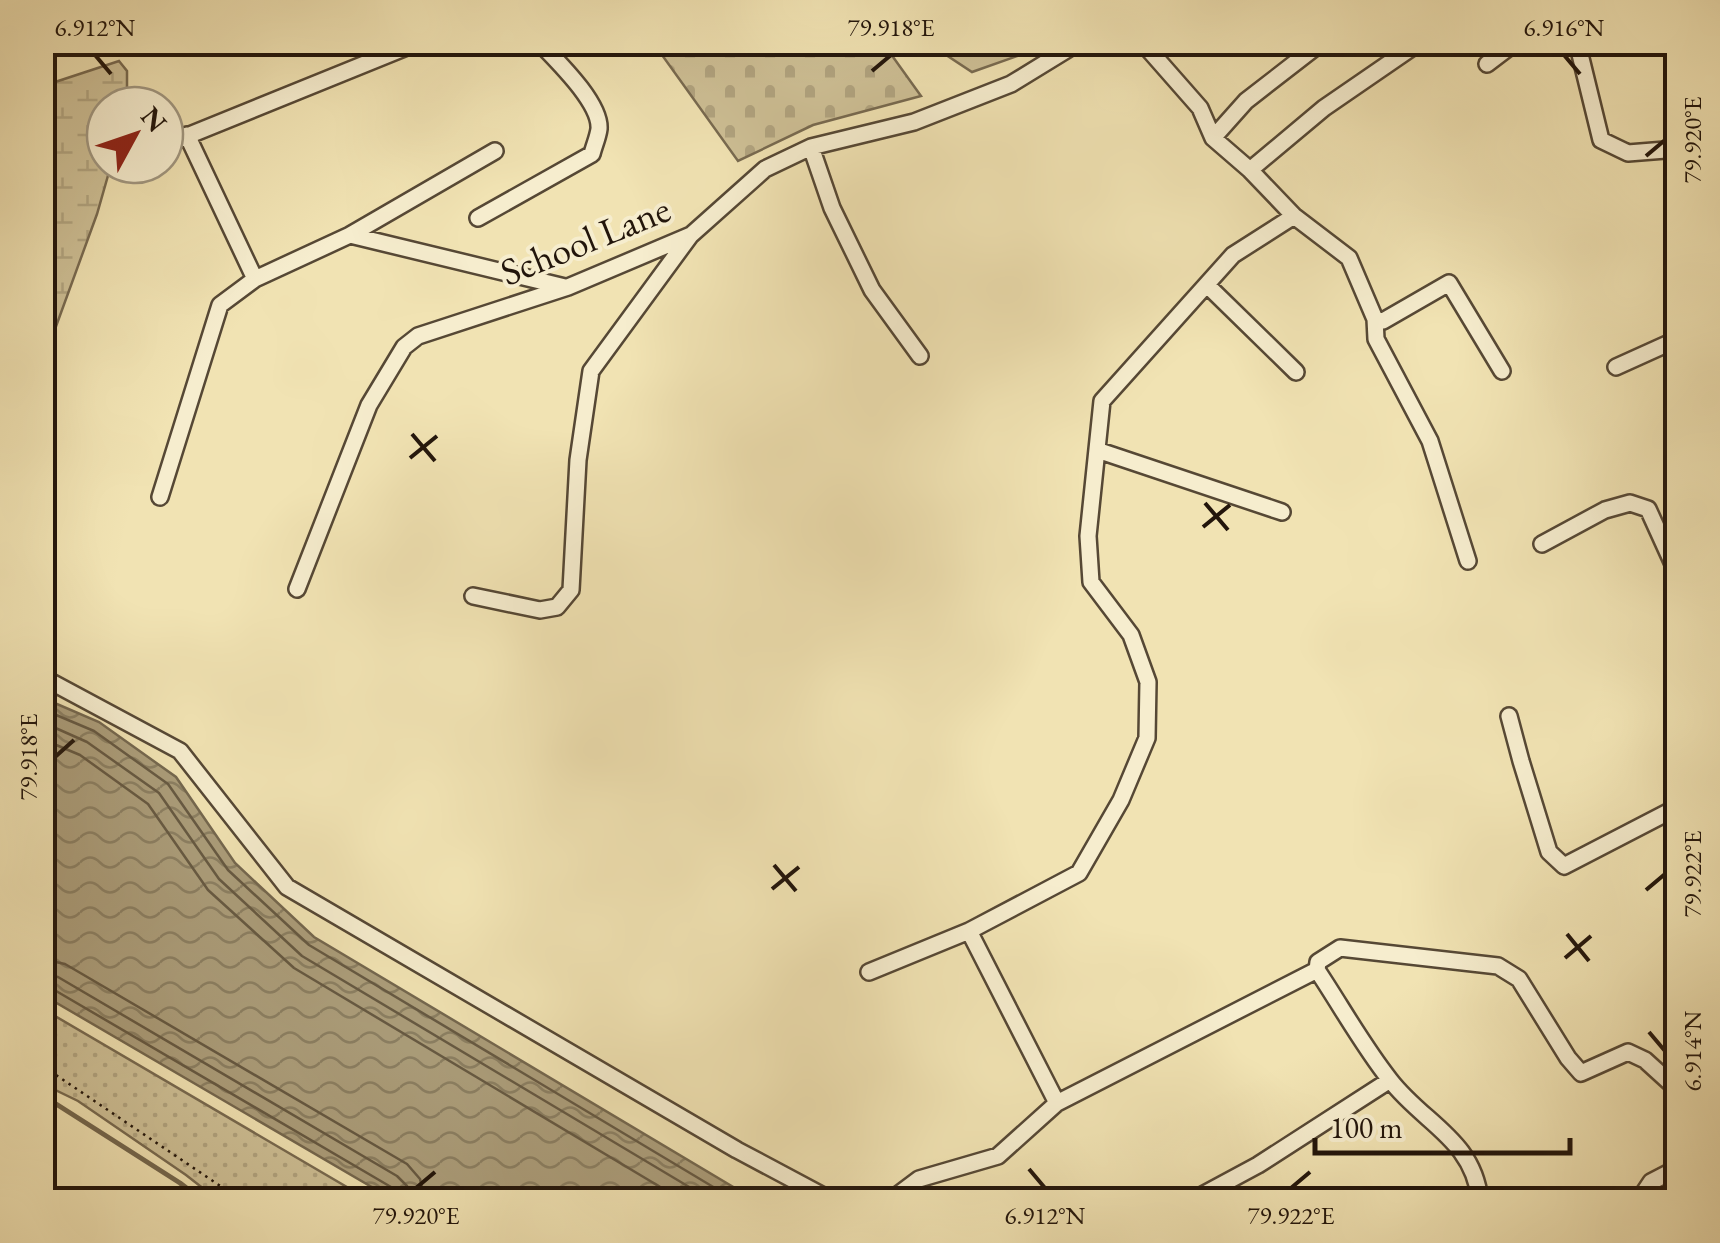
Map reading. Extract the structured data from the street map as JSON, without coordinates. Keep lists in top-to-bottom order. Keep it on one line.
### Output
{"streets":{"street":["School Lane"]},"scale_bar":"100 m","north":"top right","coordinates":["6.912°N","79.918°E","6.916°N","79.920°E","79.922°E","6.914°N"]}
